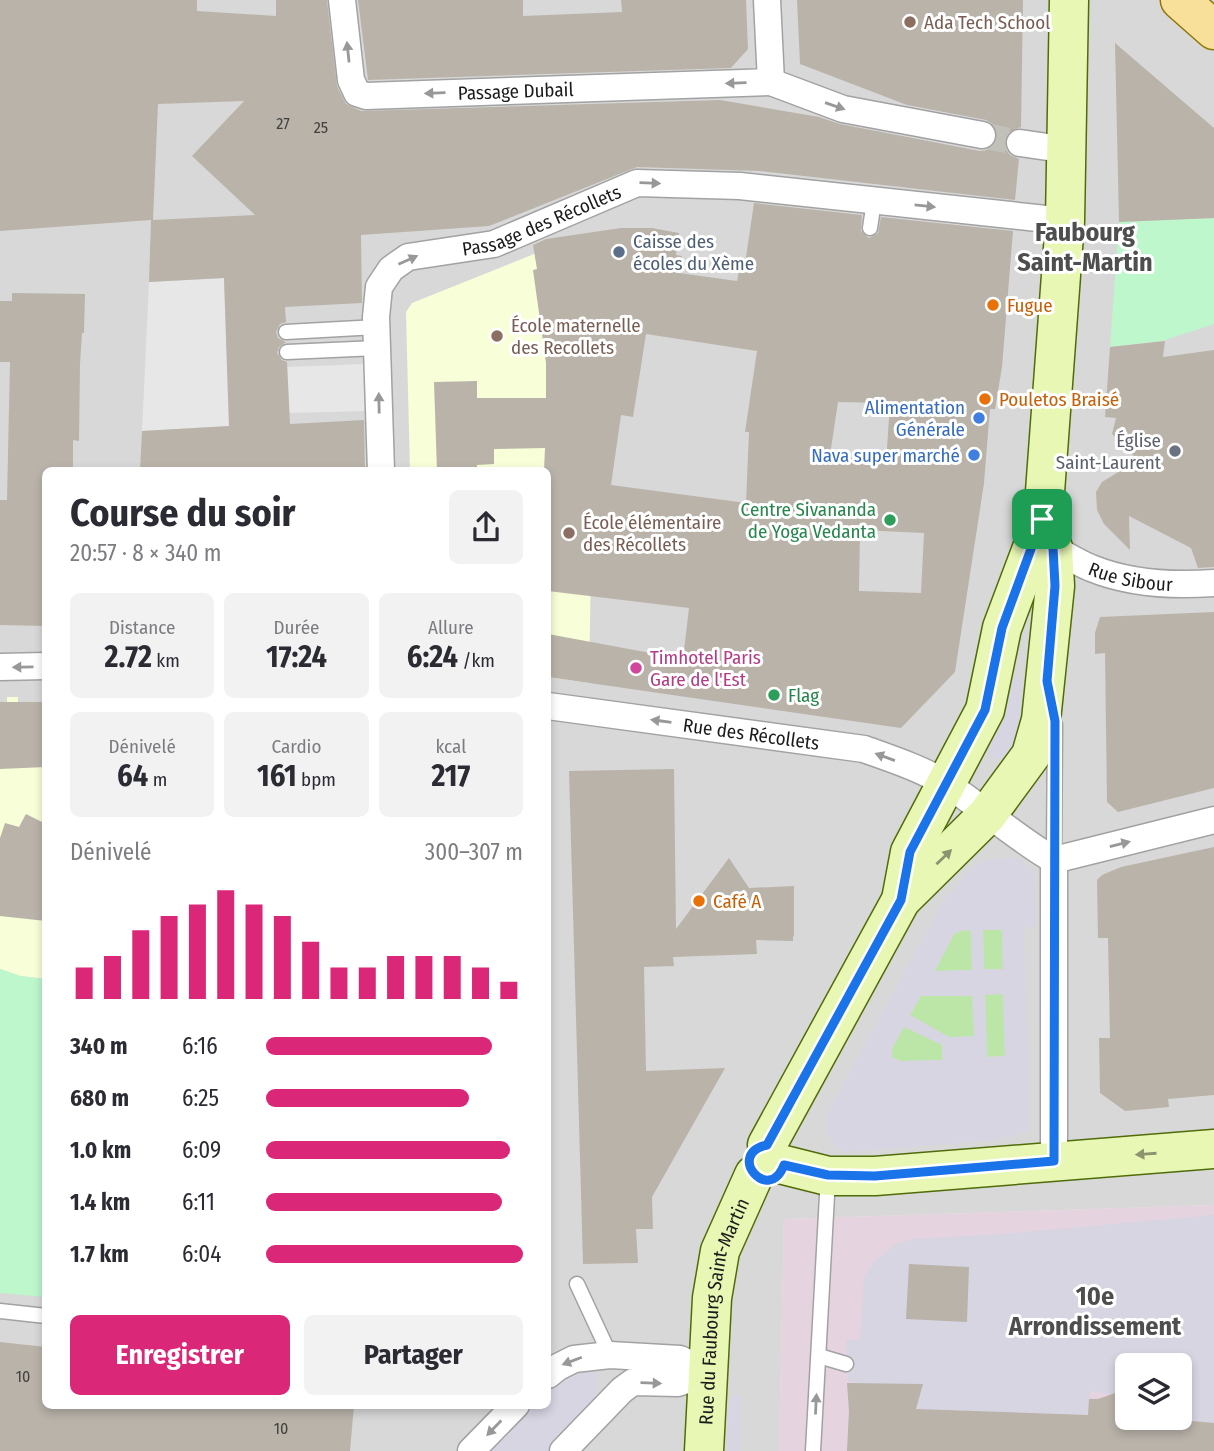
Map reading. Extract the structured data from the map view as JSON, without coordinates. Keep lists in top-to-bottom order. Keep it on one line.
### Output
{"streets":{"main road":["Rue du Faubourg Saint-Martin"],"street":["Passage Dubail","Passage des Récollets","Rue Sibour","Rue des Récollets"]},"crossings":[["Passage des Récollets","Rue du Faubourg Saint-Martin"],["Rue Sibour","Rue du Faubourg Saint-Martin"],["Rue des Récollets","Rue du Faubourg Saint-Martin"]],"one_way":["Passage des Récollets","Rue des Récollets"],"districts":["Faubourg Saint-Martin","10e Arrondissement"],"places":["Ada Tech School","Caisse des écoles du Xème","Fugue","École maternelle des Recollets","Pouletos Braisé","Alimentation Générale","Église Saint-Laurent","Nava super marché","Centre Sivananda de Yoga Vedanta","École élémentaire des Récollets","Timhotel Paris Gare de l'Est","Flag","Café A"],"house_numbers":["27","25","10","10"],"page":{"heading":["Course du soir","20:57 · 8 × 340 m"],"stats":[["Distance","2.72 km"],["Durée","17:24"],["Allure","6:24 /km"],["Dénivelé","64 m"],["Cardio","161 bpm"],["kcal","217"]],"chart":["Dénivelé","300–307 m"],"list":[{"name":"340 m","note":"6:16"},{"name":"680 m","note":"6:25"},{"name":"1.0 km","note":"6:09"},{"name":"1.4 km","note":"6:11"},{"name":"1.7 km","note":"6:04"}],"buttons":["Enregistrer","Partager"]}}
